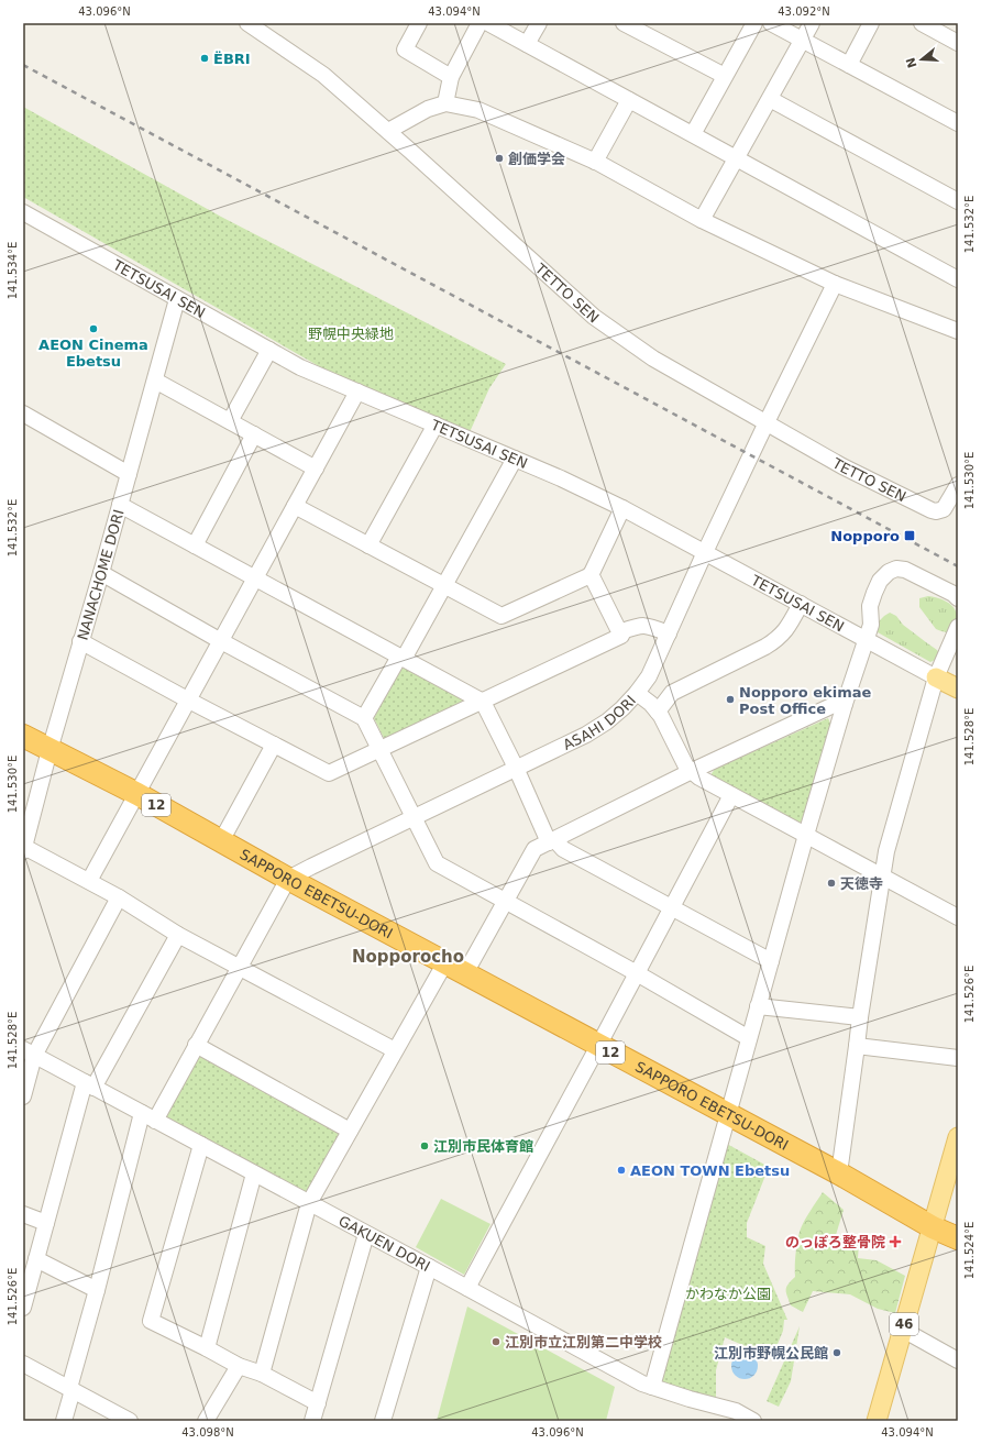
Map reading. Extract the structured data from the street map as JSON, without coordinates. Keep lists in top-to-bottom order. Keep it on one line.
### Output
{"streets":{"highway":["12","SAPPORO EBETSU-DORI"],"main road":["46"],"street":["TETSUSAI SEN","TETTO SEN","NANACHOME DORI","ASAHI DORI","GAKUEN DORI"]},"crossings":[["TETSUSAI SEN","NANACHOME DORI"],["TETSUSAI SEN","ASAHI DORI"],["TETTO SEN","ASAHI DORI"],["NANACHOME DORI","SAPPORO EBETSU-DORI"],["ASAHI DORI","SAPPORO EBETSU-DORI"],["SAPPORO EBETSU-DORI","46"]],"districts":["Nopporocho"],"parks":["野幌中央緑地","かわなか公園"],"places":{"other":["ËBRI","創価学会","AEON Cinema Ebetsu","Nopporo ekimae Post Office","天徳寺","江別市民体育館","AEON TOWN Ebetsu","江別市立江別第二中学校","江別市野幌公民館"],"transit":["Nopporo"],"health":["のっぽろ整骨院"]},"north":"left","coordinates":["43.096°N","43.094°N","43.092°N","141.532°E","141.534°E","141.530°E","141.528°E","141.526°E","141.524°E","43.098°N"]}
